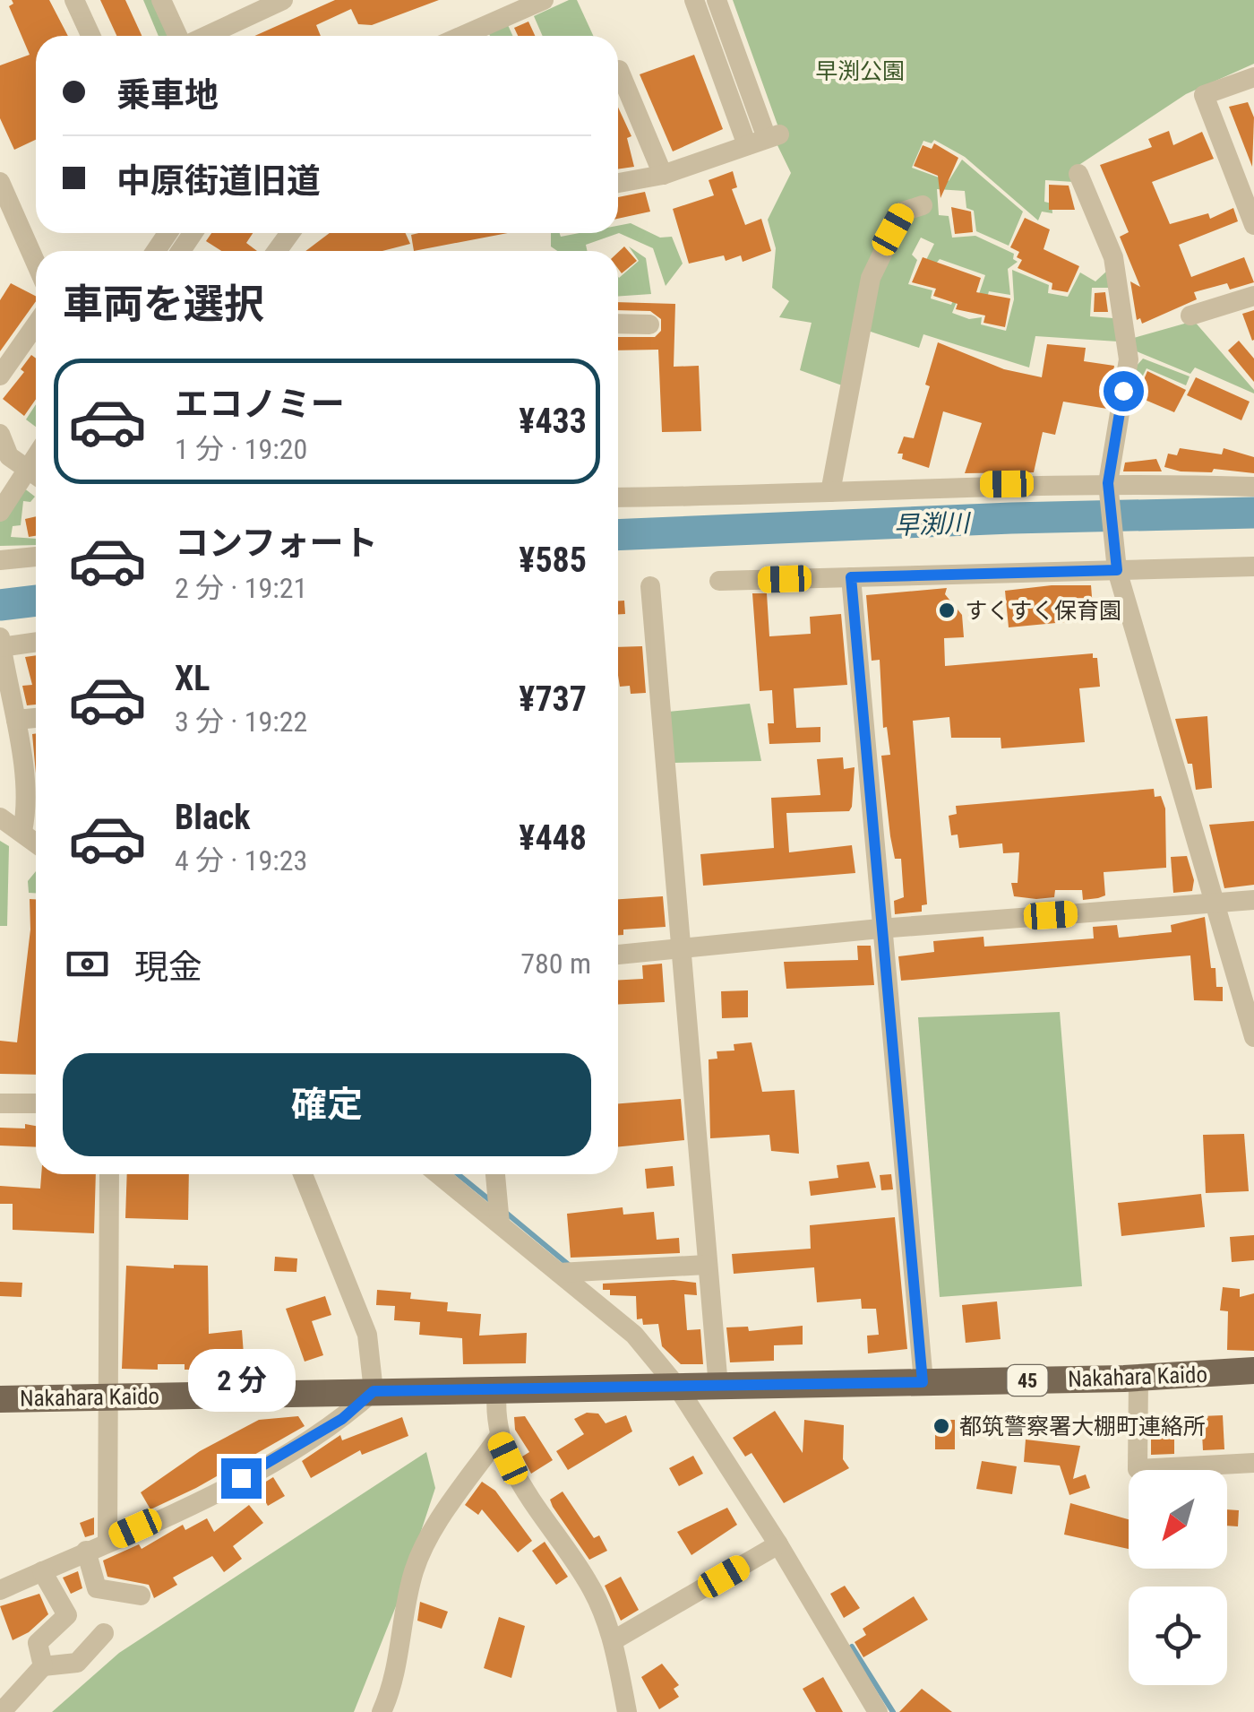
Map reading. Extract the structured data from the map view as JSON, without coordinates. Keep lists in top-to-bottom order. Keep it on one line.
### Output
{"streets":{"main road":["Nakahara Kaido","45"]},"water":["早渕川"],"parks":["早渕公園"],"places":["すくすく保育園","都筑警察署大棚町連絡所"],"north":"bottom left","page":{"banner":["乗車地","中原街道旧道"],"heading":"車両を選択","list":[{"name":"エコノミー","note":"1 分 · 19:20","value":"¥433"},{"name":"コンフォート","note":"2 分 · 19:21","value":"¥585"},{"name":"XL","note":"3 分 · 19:22","value":"¥737"},{"name":"Black","note":"4 分 · 19:23","value":"¥448"}],"pay":["現金","780 m"],"buttons":"確定","bubble":"2 分"}}
